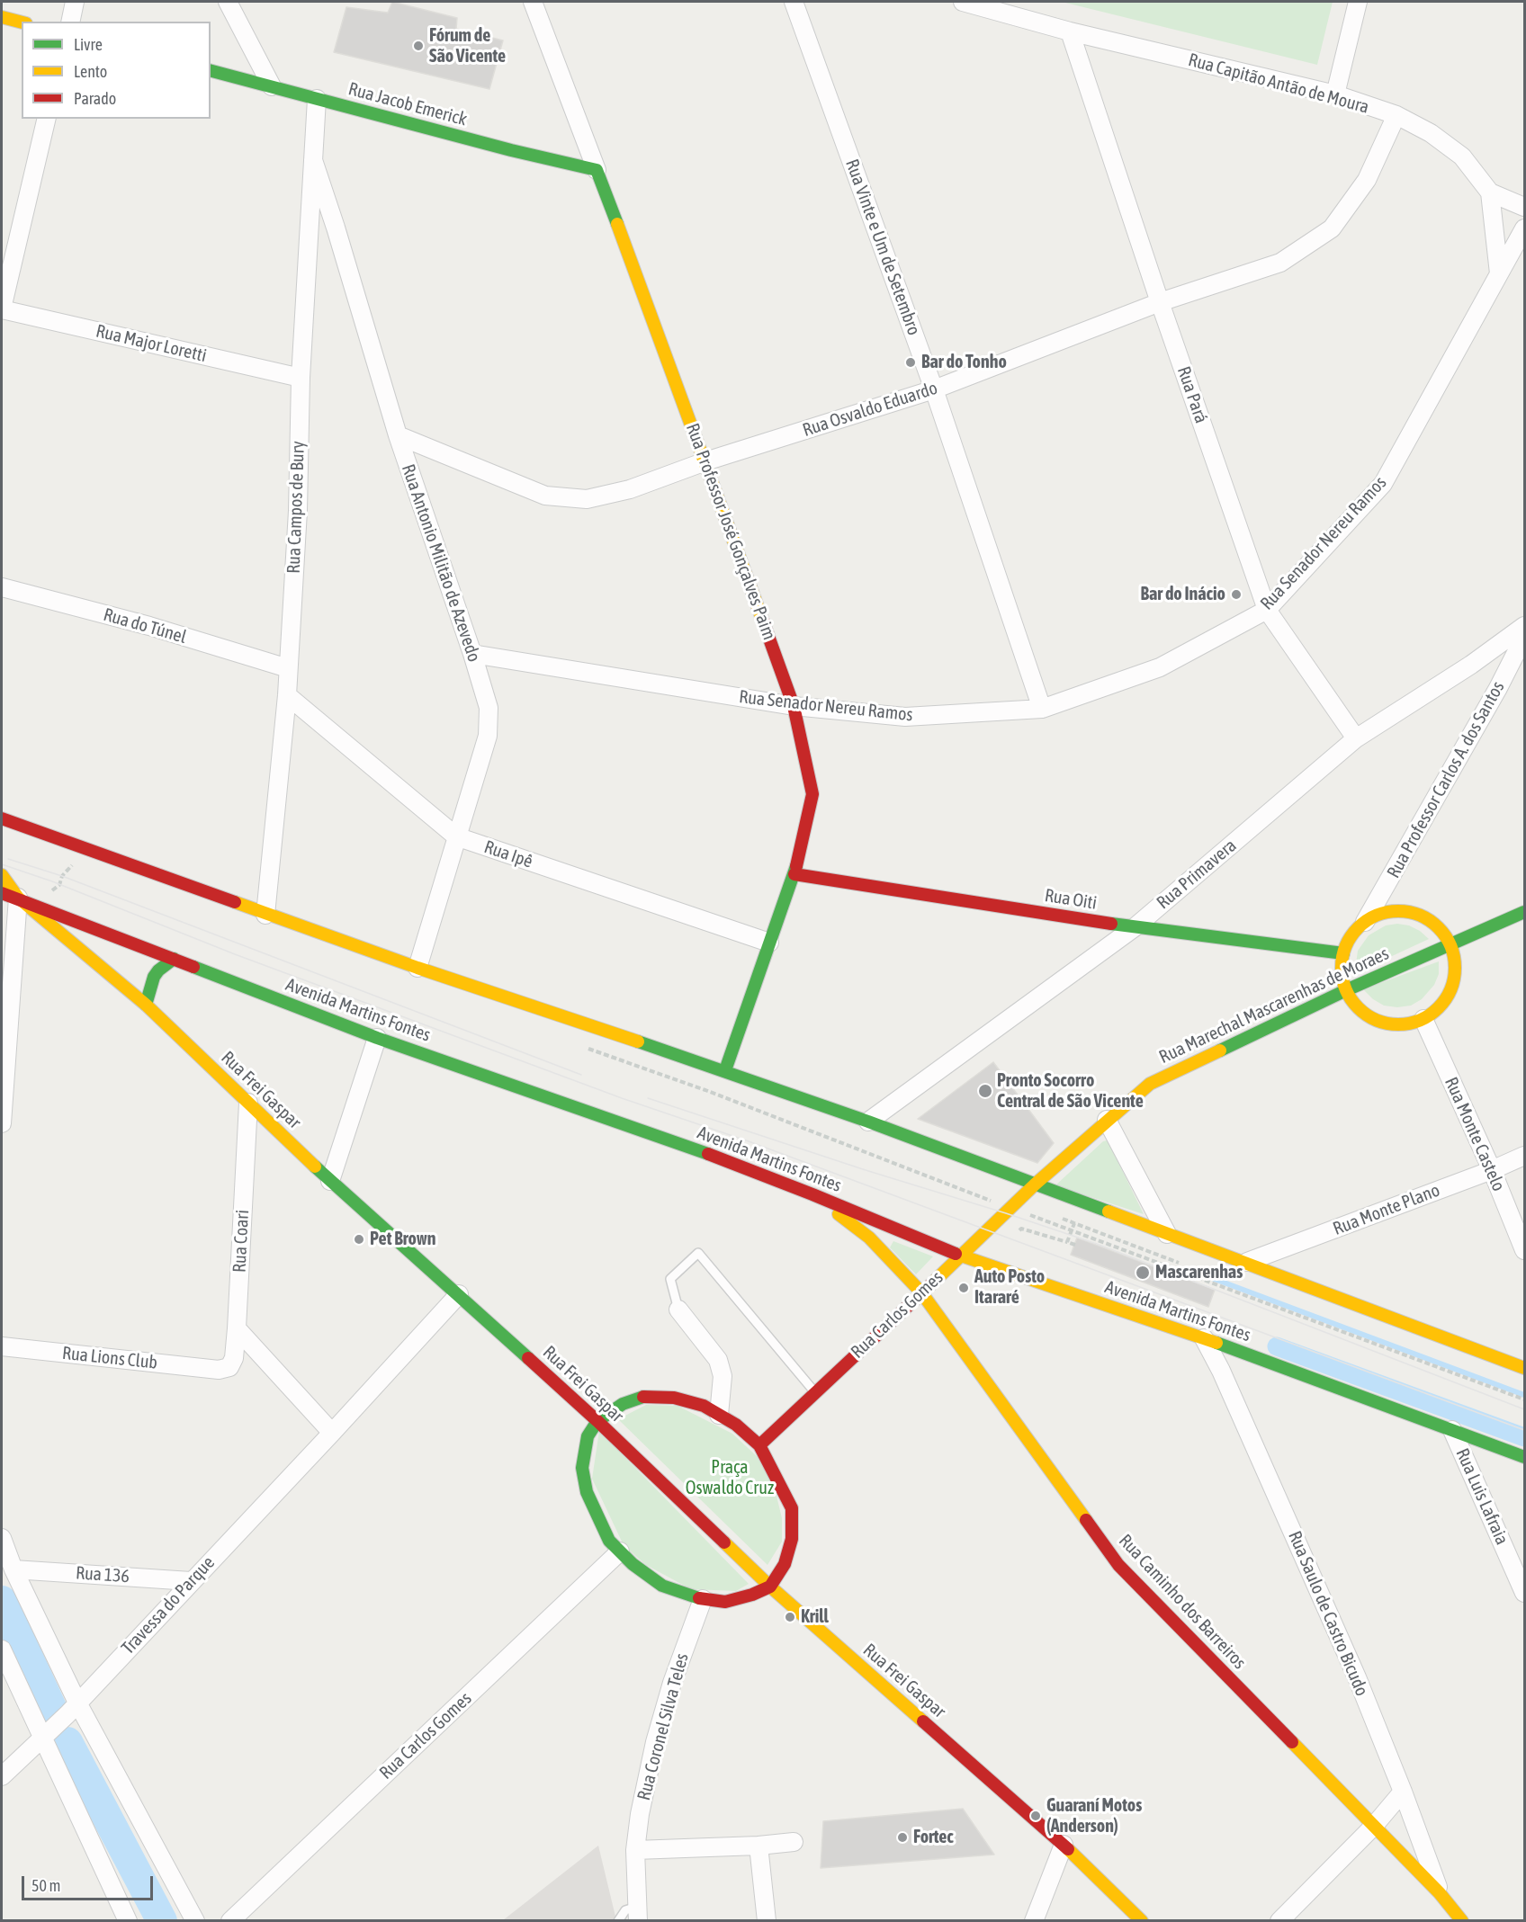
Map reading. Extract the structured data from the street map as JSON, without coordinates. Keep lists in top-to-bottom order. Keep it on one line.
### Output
{"streets":{"street":["Rua Capitão Antão de Moura","Rua Jacob Emerick","Rua Vinte e Um de Setembro","Rua Major Loretti","Rua Pará","Rua Osvaldo Eduardo","Rua Campos de Bury","Rua Professor José Gonçalves Paim","Rua Senador Nereu Ramos","Rua Antonio Militão de Azevedo","Rua do Túnel","Rua Professor Carlos A. dos Santos","Rua Ipê","Rua Primavera","Rua Oiti","Rua Marechal Mascarenhas de Moraes","Avenida Martins Fontes","Rua Frei Gaspar","Rua Monte Castelo","Rua Monte Plano","Rua Coari","Rua Carlos Gomes","Rua Lions Club","Rua Luis Lafraia","Rua 136","Rua Caminho dos Barreiros","Travessa do Parque","Rua Saulo de Castro Bicudo","Rua Coronel Silva Teles"]},"crossings":[["Rua Capitão Antão de Moura","Rua Pará"],["Rua Capitão Antão de Moura","Rua Osvaldo Eduardo"],["Rua Jacob Emerick","Rua Campos de Bury"],["Rua Jacob Emerick","Rua Professor José Gonçalves Paim"],["Rua Vinte e Um de Setembro","Rua Osvaldo Eduardo"],["Rua Vinte e Um de Setembro","Rua Senador Nereu Ramos"],["Rua Major Loretti","Rua Campos de Bury"],["Rua Pará","Rua Osvaldo Eduardo"],["Rua Pará","Rua Senador Nereu Ramos"],["Rua Pará","Rua Primavera"],["Rua Osvaldo Eduardo","Rua Professor José Gonçalves Paim"],["Rua Osvaldo Eduardo","Rua Antonio Militão de Azevedo"],["Rua Campos de Bury","Rua Antonio Militão de Azevedo"],["Rua Campos de Bury","Rua do Túnel"],["Rua Campos de Bury","Rua Ipê"],["Rua Professor José Gonçalves Paim","Rua Senador Nereu Ramos"],["Rua Professor José Gonçalves Paim","Rua Ipê"],["Rua Professor José Gonçalves Paim","Rua Oiti"],["Rua Senador Nereu Ramos","Rua Antonio Militão de Azevedo"],["Rua Antonio Militão de Azevedo","Rua Ipê"],["Rua Primavera","Rua Oiti"],["Rua Marechal Mascarenhas de Moraes","Rua Carlos Gomes"],["Avenida Martins Fontes","Rua Frei Gaspar"],["Avenida Martins Fontes","Rua Carlos Gomes"],["Avenida Martins Fontes","Rua Luis Lafraia"],["Avenida Martins Fontes","Rua Caminho dos Barreiros"],["Avenida Martins Fontes","Rua Saulo de Castro Bicudo"],["Rua Frei Gaspar","Rua Coari"],["Rua Frei Gaspar","Travessa do Parque"],["Rua Monte Castelo","Rua Monte Plano"],["Rua Coari","Rua Lions Club"],["Rua Carlos Gomes","Rua Caminho dos Barreiros"],["Rua 136","Travessa do Parque"],["Rua Caminho dos Barreiros","Rua Saulo de Castro Bicudo"]],"parks":["Praça Oswaldo Cruz"],"places":["Fórum de São Vicente","Bar do Tonho","Bar do Inácio","Pronto Socorro Central de São Vicente","Pet Brown","Mascarenhas","Auto Posto Itararé","Krill","Guaraní Motos (Anderson)","Fortec"],"legend":["Livre","Lento","Parado"],"scale_bar":"50 m"}
